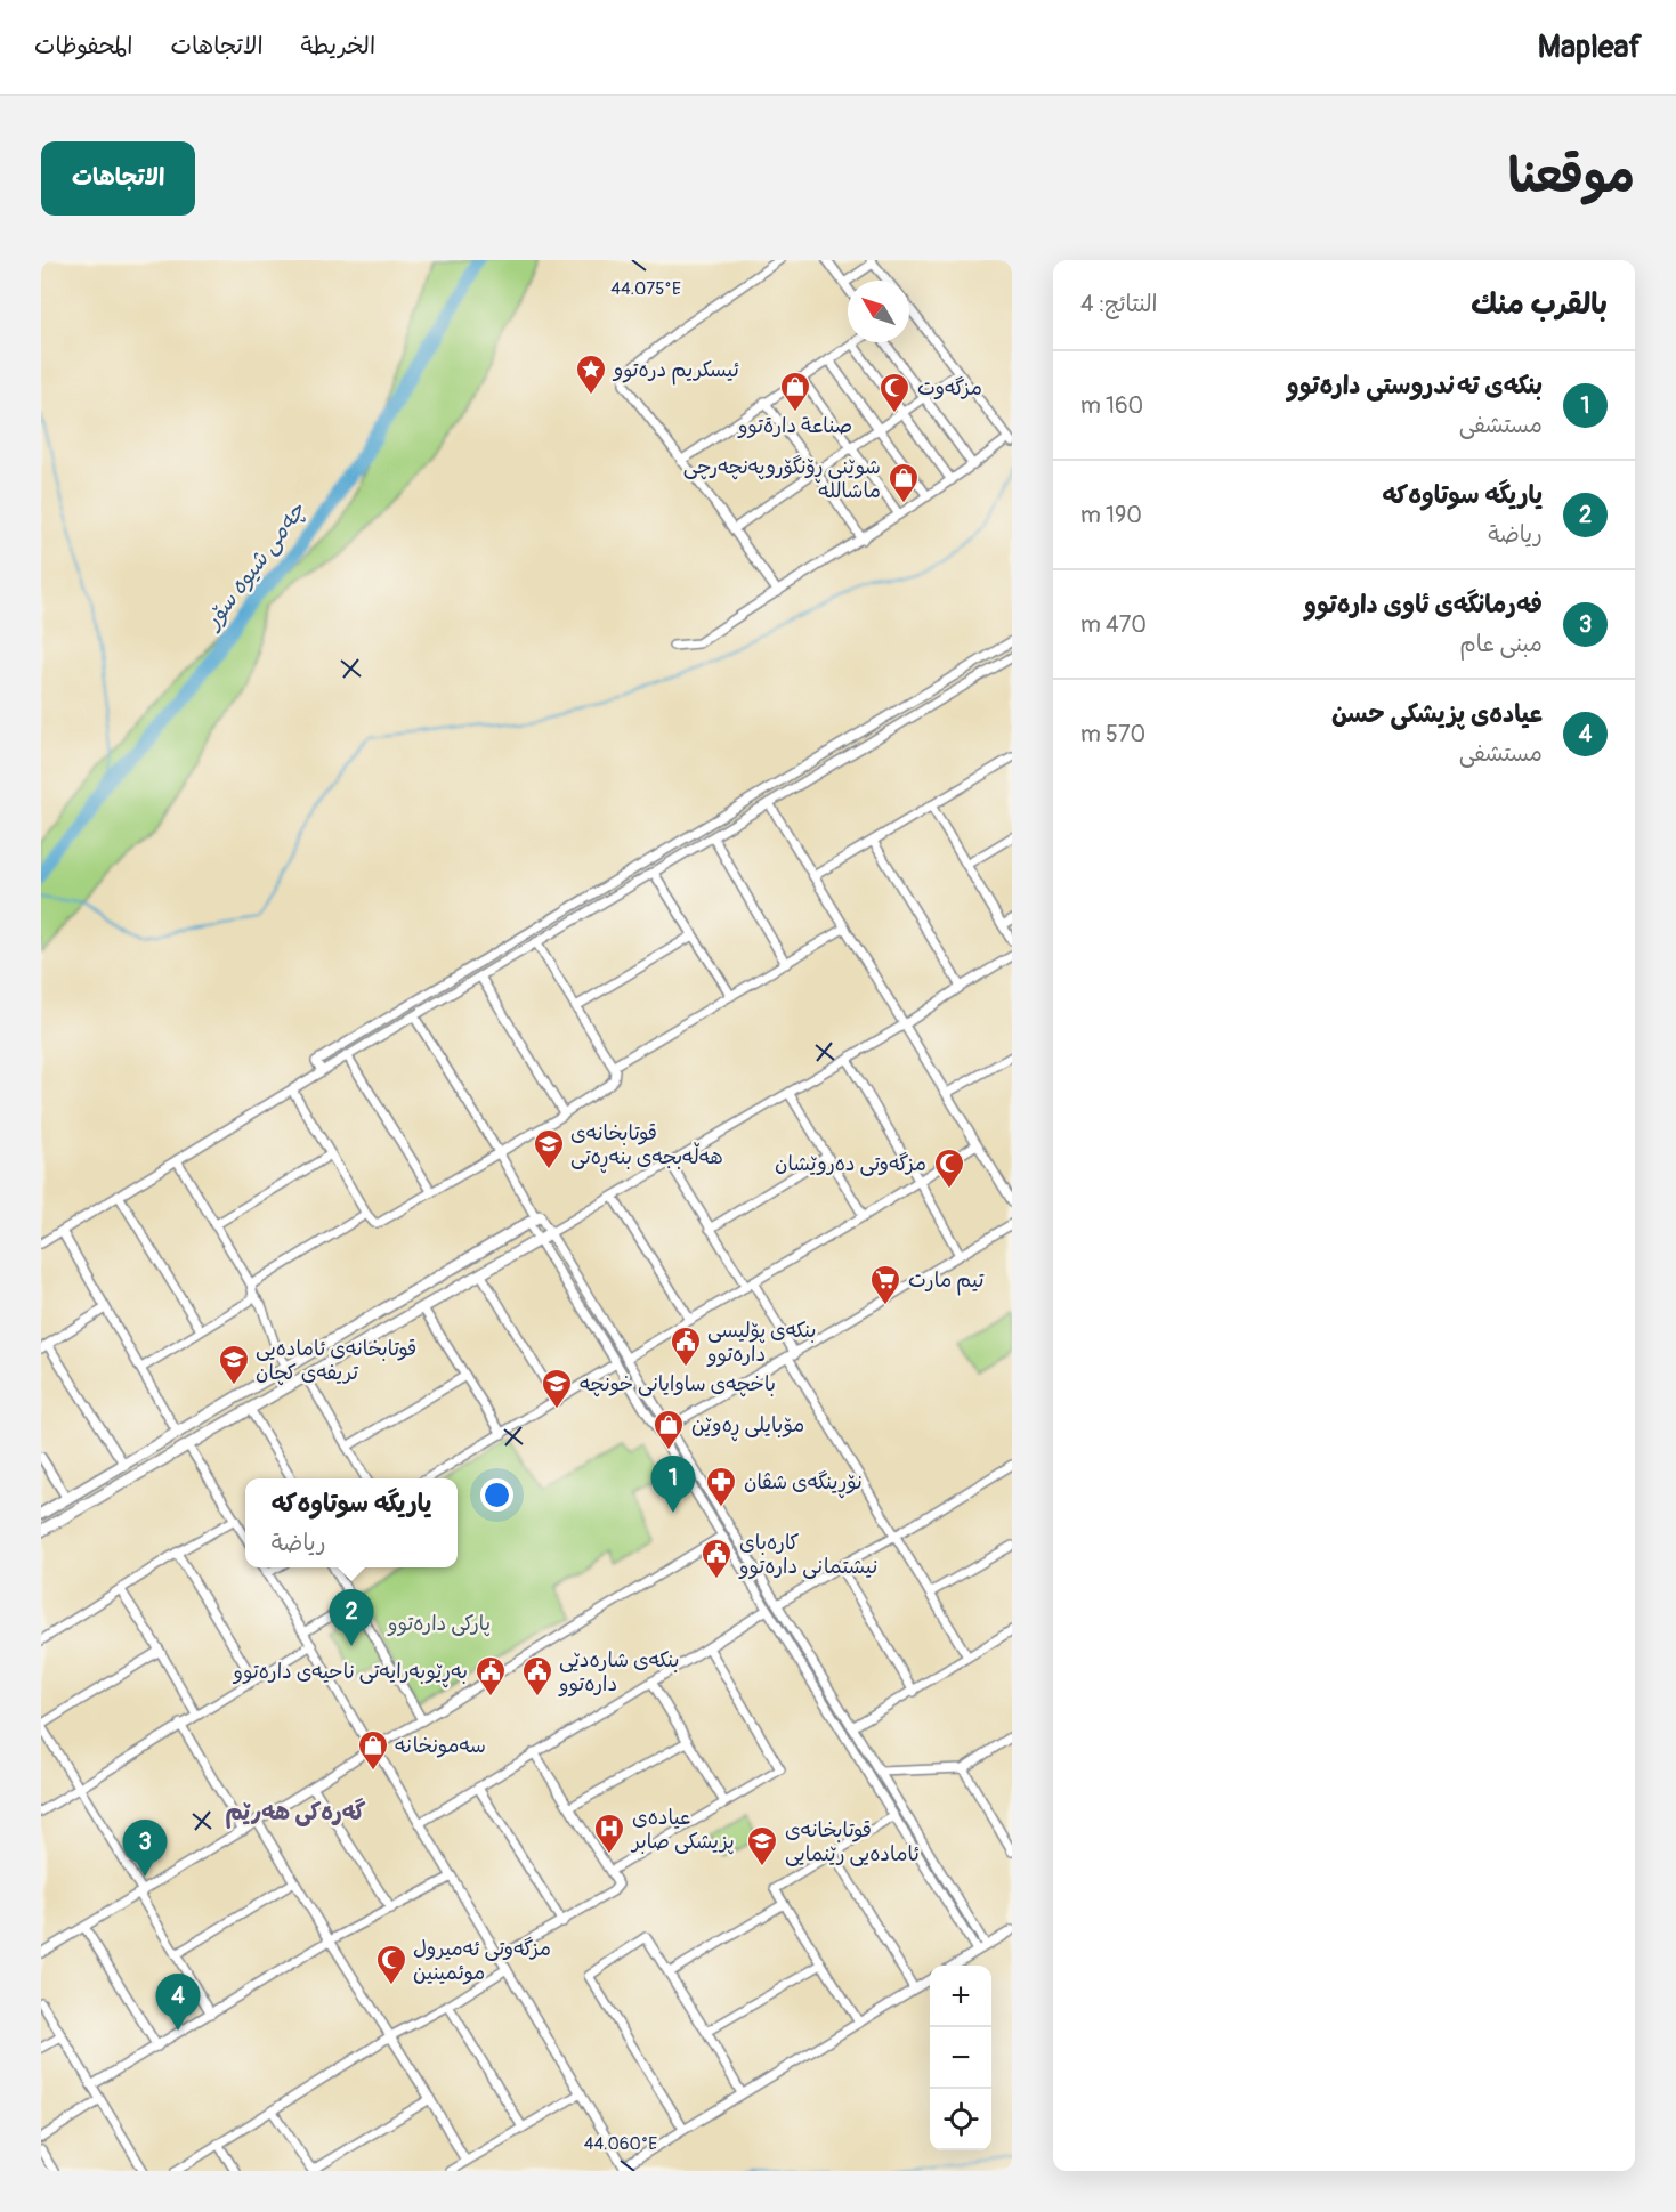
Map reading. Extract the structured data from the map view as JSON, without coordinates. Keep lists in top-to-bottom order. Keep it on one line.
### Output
{"districts":["گەرەکی هەرێم"],"water":["چەمی شیوە سۆر"],"parks":["پارکی دارەتوو"],"places":{"place":["ئیسکریم درەتوو"],"shop":["صناعة دارةتوو","شوێنی ڕۆنگۆروپەنچەرچی ماشاللە","مۆبایلی ڕەوێن","سەمونخانە"],"mosque":["مزگەوت","مزگەوتی دەروێشان","مزگەوتی ئەمیرول موئمینین"],"school or university":["قوتابخانەی هەڵەبجەی بنەڕەتی","قوتابخانەی ئامادەیی تریفەی کچان","باخچەی ساوایانی خونچە","قوتابخانەی ئامادەیی رێنمایی"],"supermarket":["تیم مارت"],"public building":["بنکەی پۆلیسی دارەتوو","کارەبای نیشتمانی دارەتوو","بەڕێوبەرایەتی ناحیەی دارەتوو","بنکەی شارەدێی دارەتوو"],"pharmacy":["نۆڕینگەی شڤان"],"hospital":["عیادەی پزیشکی صابر"]},"north":"top left","page":{"header":"Mapleaf","nav":["الخريطة","الاتجاهات","المحفوظات"],"title":"موقعنا","buttons":"الاتجاهات","heading":["بالقرب منك","النتائج: 4"],"list":[{"mark":"1","name":"بنکەی تەندروستی دارەتوو","note":"مستشفى","value":"160 m"},{"mark":"2","name":"یاریگە سوتاوەکە","note":"رياضة","value":"190 m"},{"mark":"3","name":"فەرمانگەی ئاوی دارەتوو","note":"مبنى عام","value":"470 m"},{"mark":"4","name":"عیادەی پزیشکی حسن","note":"مستشفى","value":"570 m"}],"pins":["1","2","3","4"],"popup":["یاریگە سوتاوەکە","رياضة"],"map_buttons":["+","−"]},"coordinates":["44.075°E","44.060°E"]}
